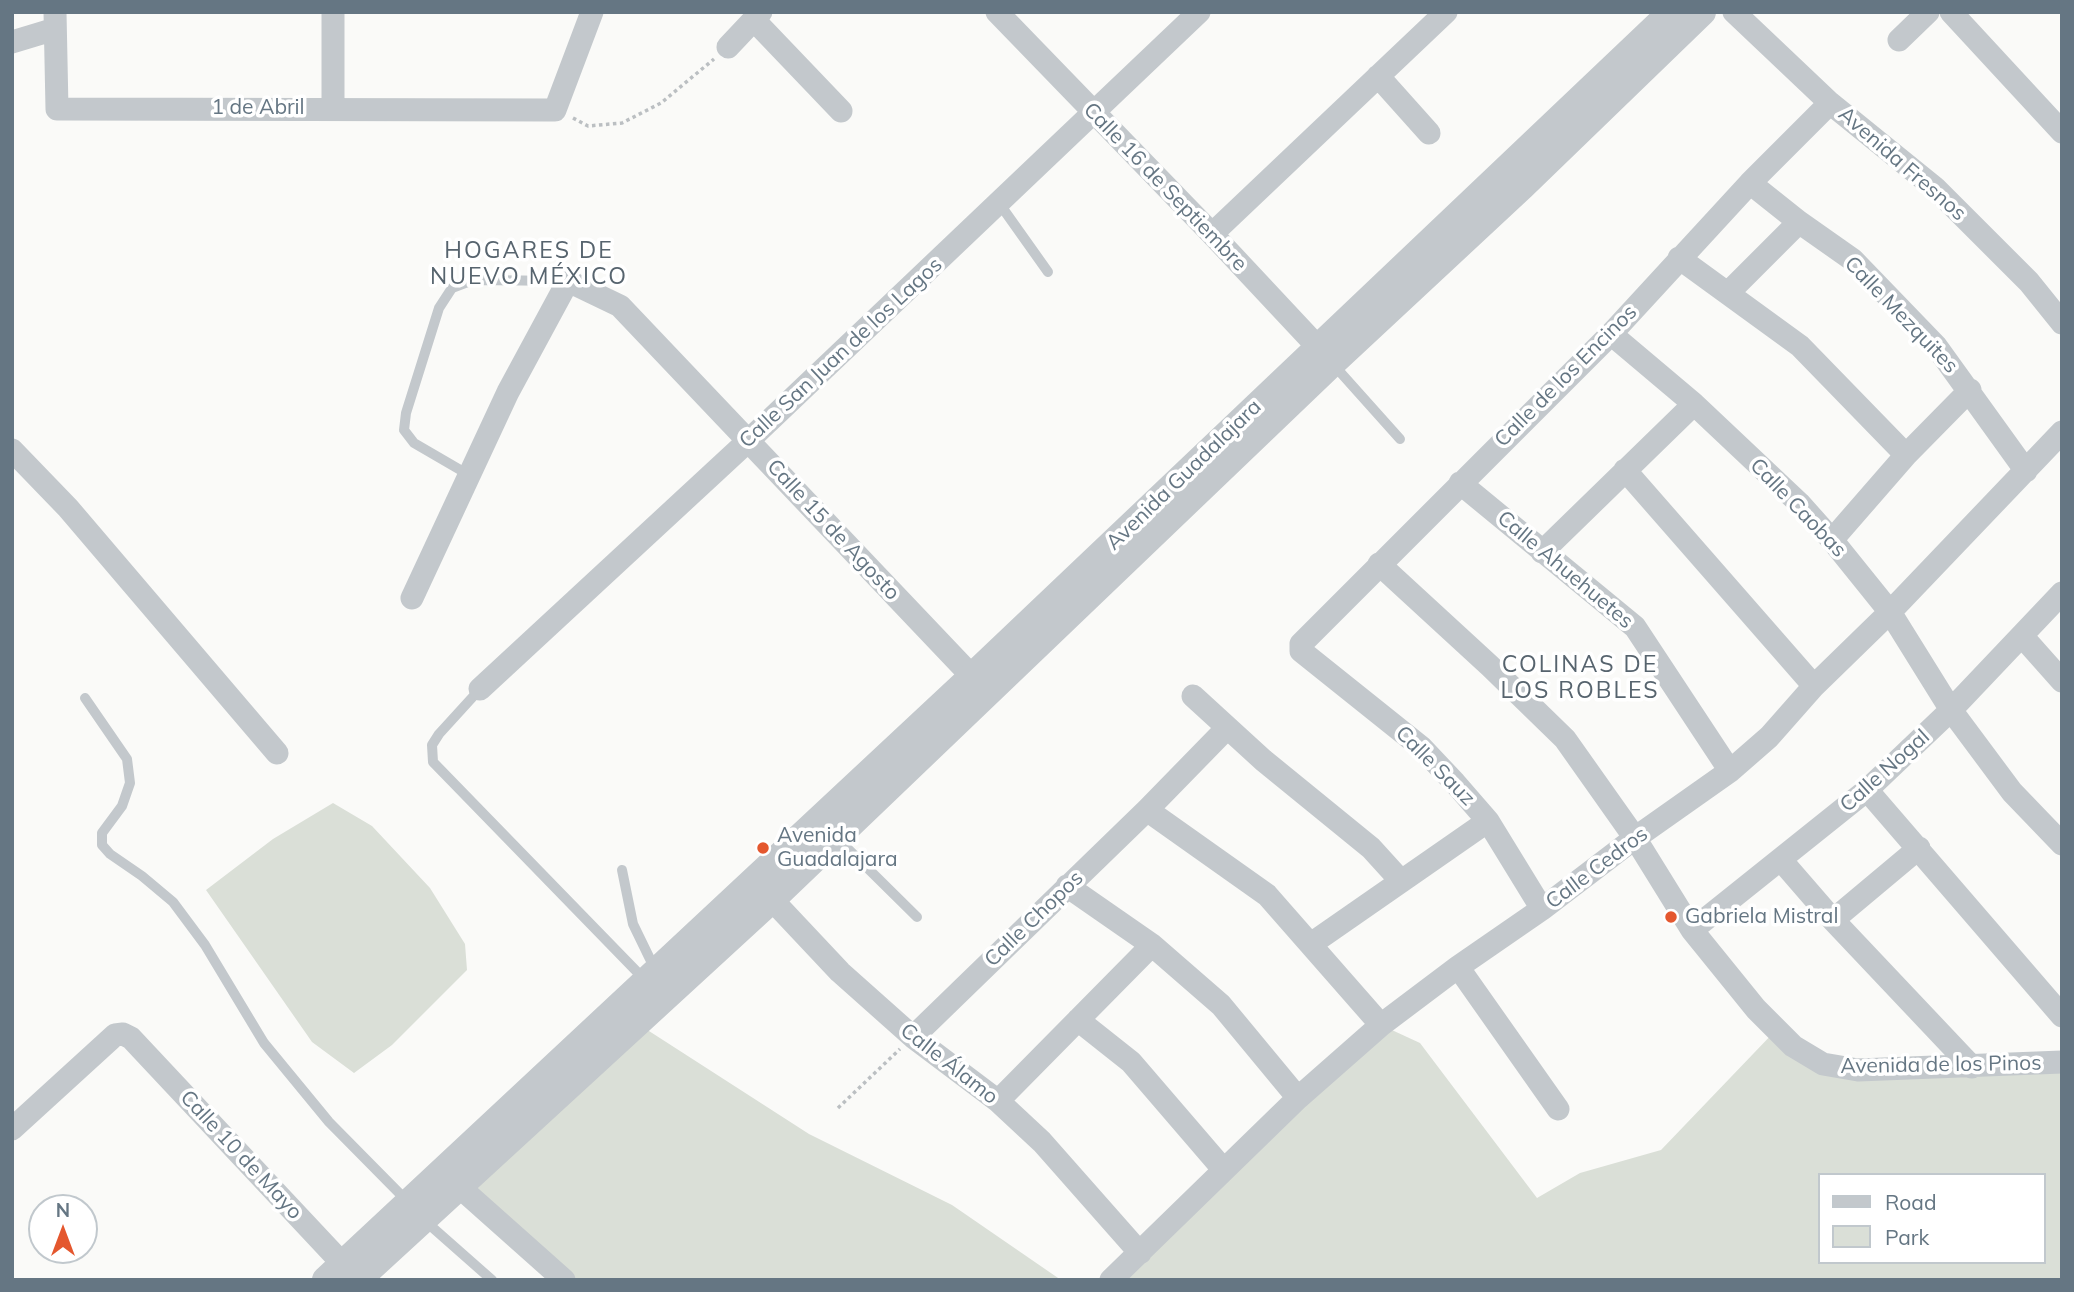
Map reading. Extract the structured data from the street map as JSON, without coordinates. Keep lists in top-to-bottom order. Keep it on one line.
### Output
{"streets":{"street":["1 de Abril","Avenida Fresnos","Calle 16 de Septiembre","Calle Mezquites","Calle San Juan de los Lagos","Calle de los Encinos","Avenida Guadalajara","Calle Caobas","Calle 15 de Agosto","Calle Ahuehuetes","Calle Sauz","Calle Nogal","Calle Cedros","Calle Chopos","Calle Álamo","Avenida de los Pinos","Calle 10 de Mayo"]},"crossings":[["Avenida Fresnos","Calle de los Encinos"],["Calle 16 de Septiembre","Calle San Juan de los Lagos"],["Calle 16 de Septiembre","Avenida Guadalajara"],["Calle Mezquites","Calle de los Encinos"],["Calle Mezquites","Calle Cedros"],["Calle San Juan de los Lagos","Calle 15 de Agosto"],["Calle de los Encinos","Calle Caobas"],["Calle de los Encinos","Calle Ahuehuetes"],["Calle de los Encinos","Calle Sauz"],["Calle de los Encinos","Avenida de los Pinos"],["Avenida Guadalajara","Calle 15 de Agosto"],["Avenida Guadalajara","Calle Álamo"],["Avenida Guadalajara","Calle 10 de Mayo"],["Calle Caobas","Calle Nogal"],["Calle Caobas","Calle Cedros"],["Calle Ahuehuetes","Calle Cedros"],["Calle Sauz","Calle Cedros"],["Calle Nogal","Avenida de los Pinos"],["Calle Cedros","Calle Álamo"],["Calle Cedros","Avenida de los Pinos"],["Calle Chopos","Calle Álamo"]],"districts":["HOGARES DE NUEVO MÉXICO","COLINAS DE LOS ROBLES"],"places":["Avenida Guadalajara","Gabriela Mistral"],"legend":["Road","Park"],"north":"top"}
